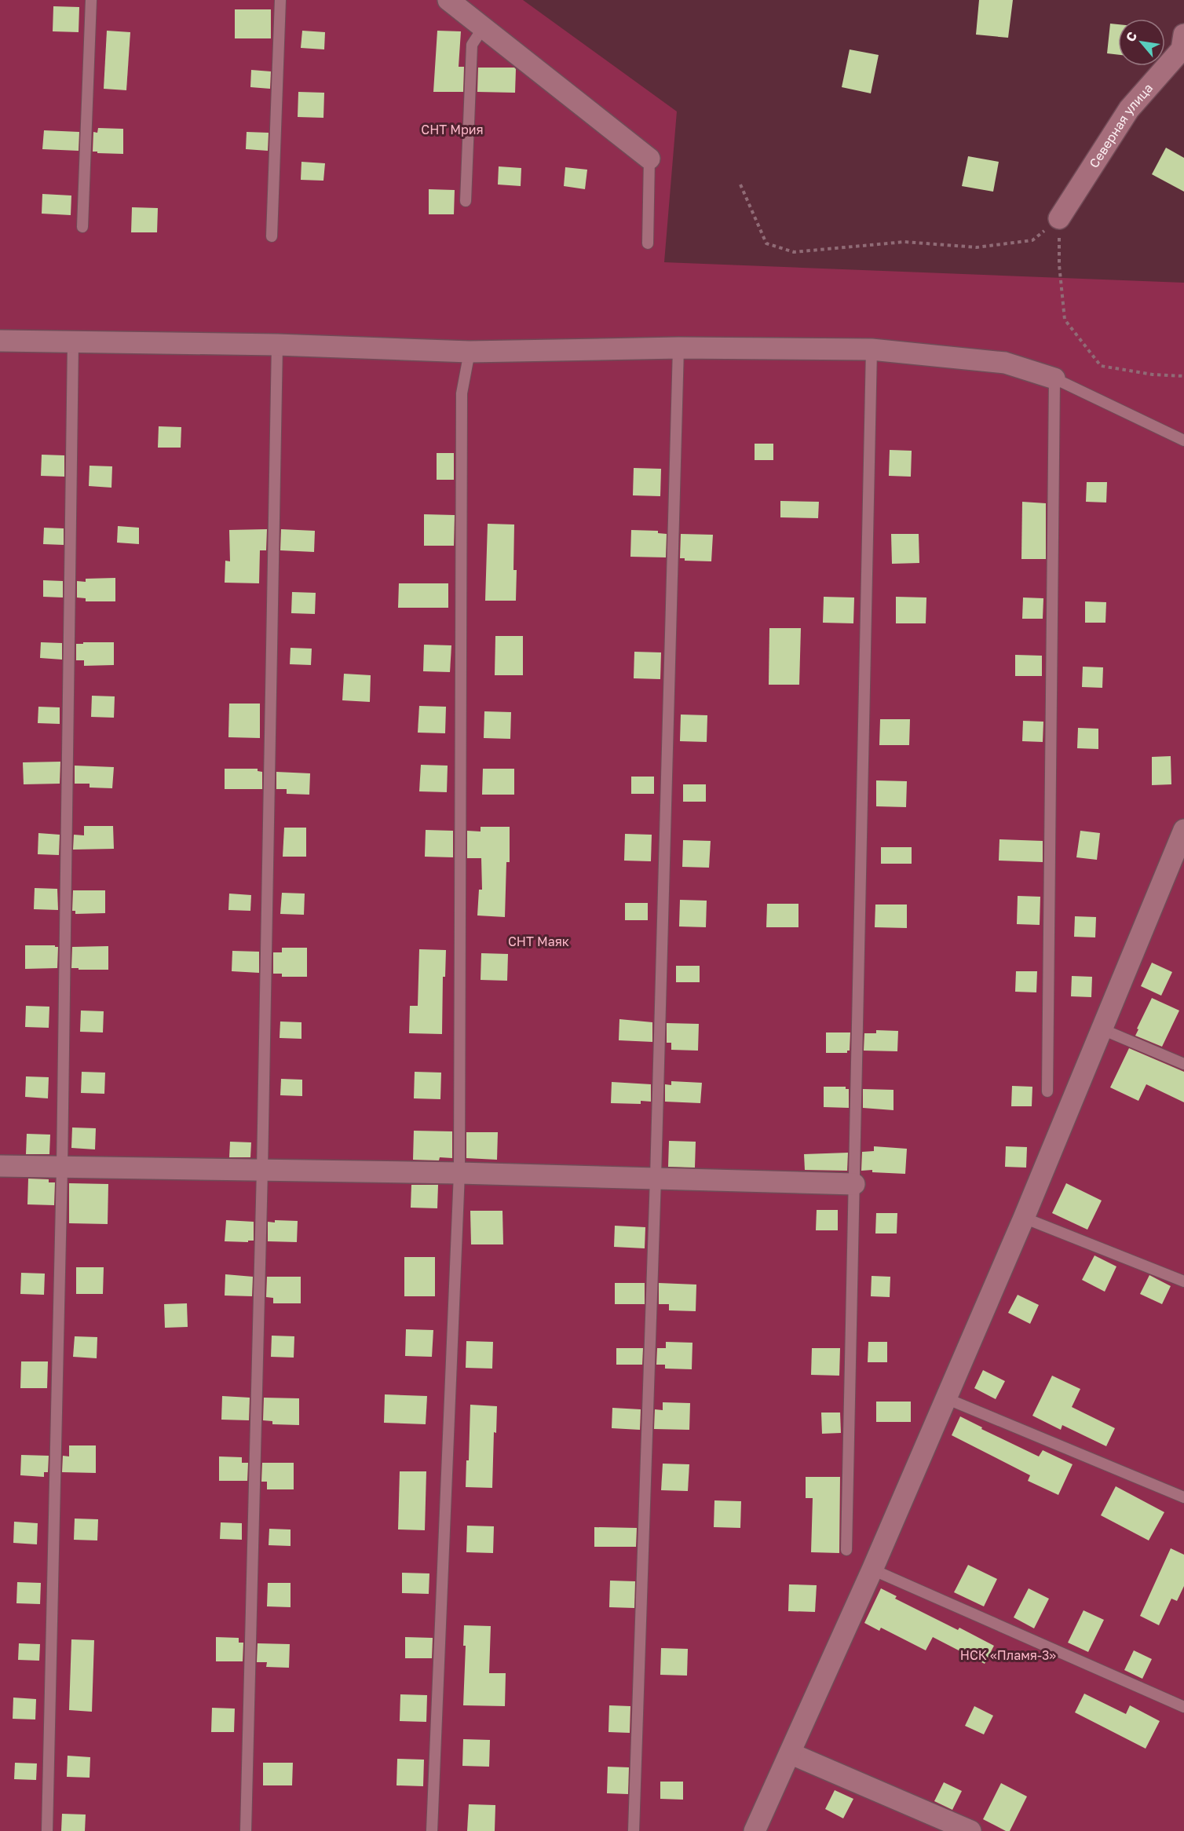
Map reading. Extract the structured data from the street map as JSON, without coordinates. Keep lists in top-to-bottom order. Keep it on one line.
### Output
{"streets":{"street":["Северная улица"]},"parks":["СНТ Мрия","СНТ Маяк","НСК «Пламя-3»"],"north":"top left"}
